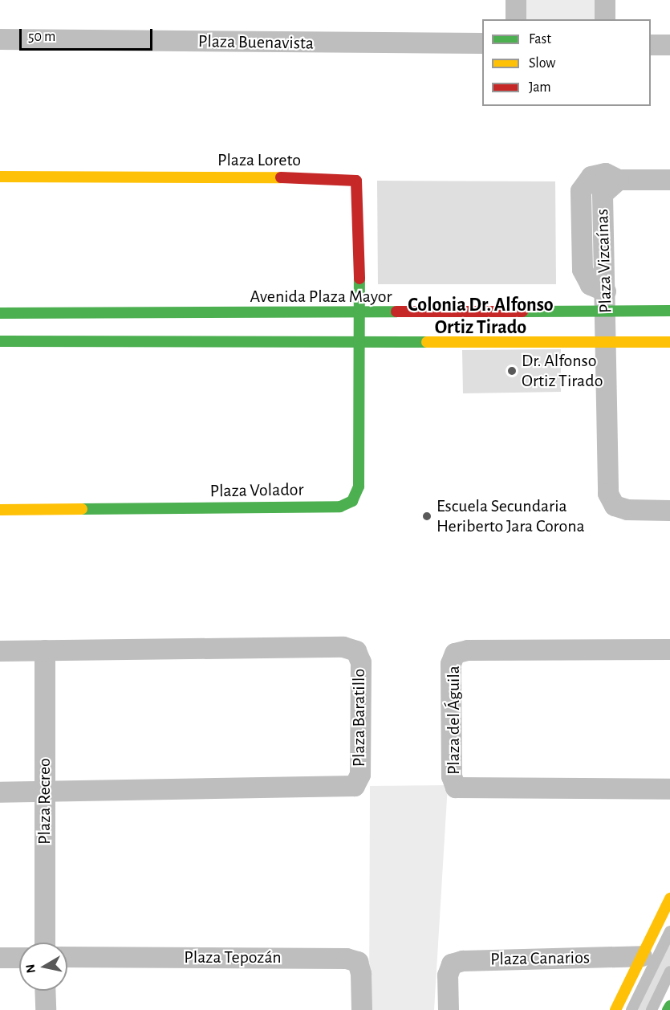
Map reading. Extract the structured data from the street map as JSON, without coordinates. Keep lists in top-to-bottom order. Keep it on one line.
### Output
{"streets":{"street":["Plaza Buenavista","Plaza Loreto","Plaza Vizcaínas","Avenida Plaza Mayor","Plaza Volador","Plaza Baratillo","Plaza del Águila","Plaza Recreo","Plaza Tepozán","Plaza Canarios"]},"crossings":[["Plaza Loreto","Avenida Plaza Mayor"],["Plaza Loreto","Plaza Volador"],["Plaza Vizcaínas","Avenida Plaza Mayor"],["Plaza Baratillo","Plaza Recreo"]],"districts":["Colonia Dr. Alfonso Ortiz Tirado"],"places":["Dr. Alfonso Ortiz Tirado","Escuela Secundaria Heriberto Jara Corona"],"legend":["Fast","Slow","Jam"],"scale_bar":"50 m","north":"left"}
